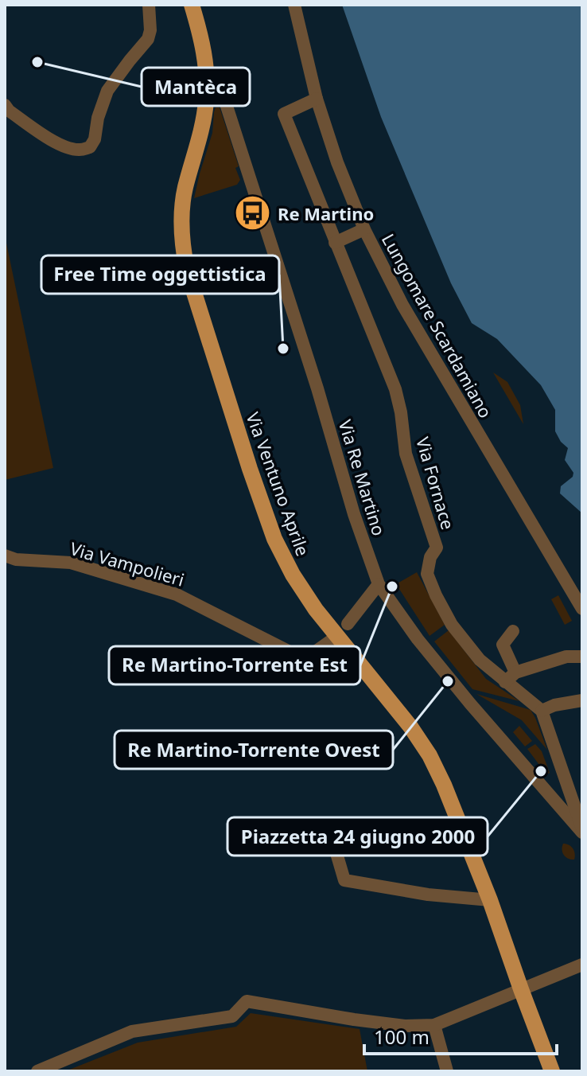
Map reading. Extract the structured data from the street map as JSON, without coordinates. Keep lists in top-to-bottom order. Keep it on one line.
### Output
{"streets":{"main road":["Via Ventuno Aprile"],"street":["Lungomare Scardamiano","Via Re Martino","Via Fornace","Via Vampolieri"]},"crossings":[["Lungomare Scardamiano","Via Fornace"],["Via Re Martino","Via Ventuno Aprile"],["Via Re Martino","Via Vampolieri"],["Via Ventuno Aprile","Via Vampolieri"]],"places":{"other":["Mantèca","Free Time oggettistica","Re Martino-Torrente Est","Re Martino-Torrente Ovest","Piazzetta 24 giugno 2000"],"bus stop":["Re Martino"]},"scale_bar":"100 m"}
